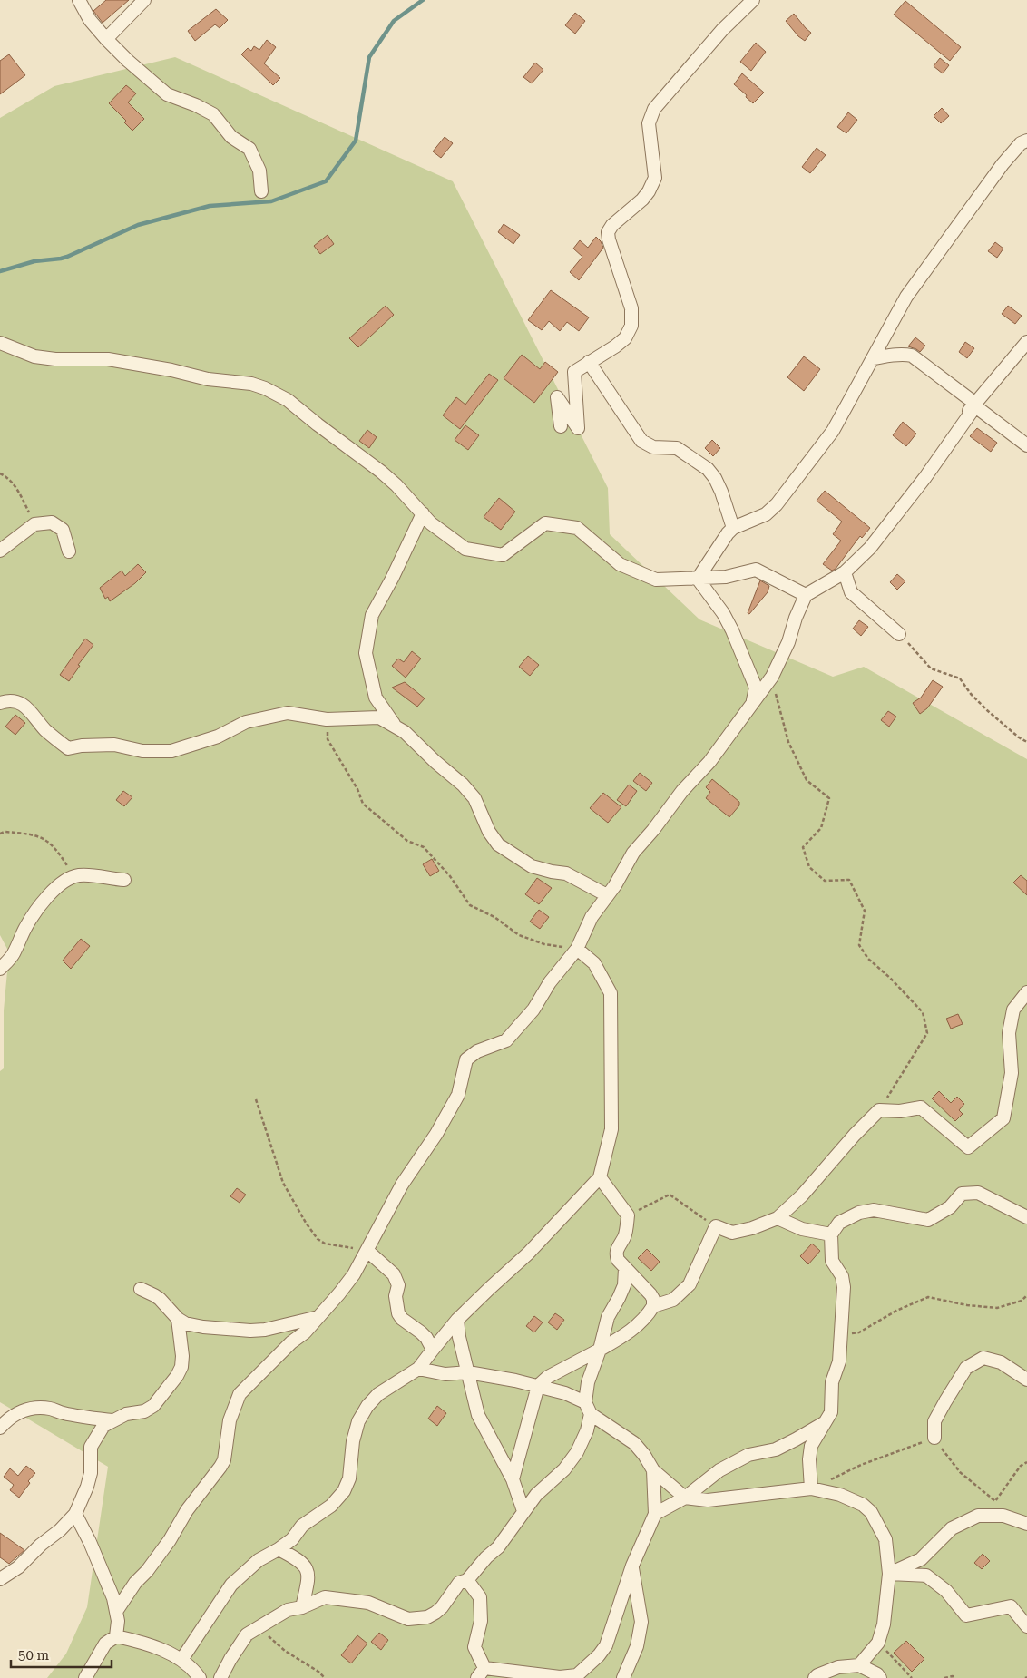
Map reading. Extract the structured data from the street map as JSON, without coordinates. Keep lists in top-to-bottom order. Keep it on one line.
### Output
{"scale_bar":"50 m"}
